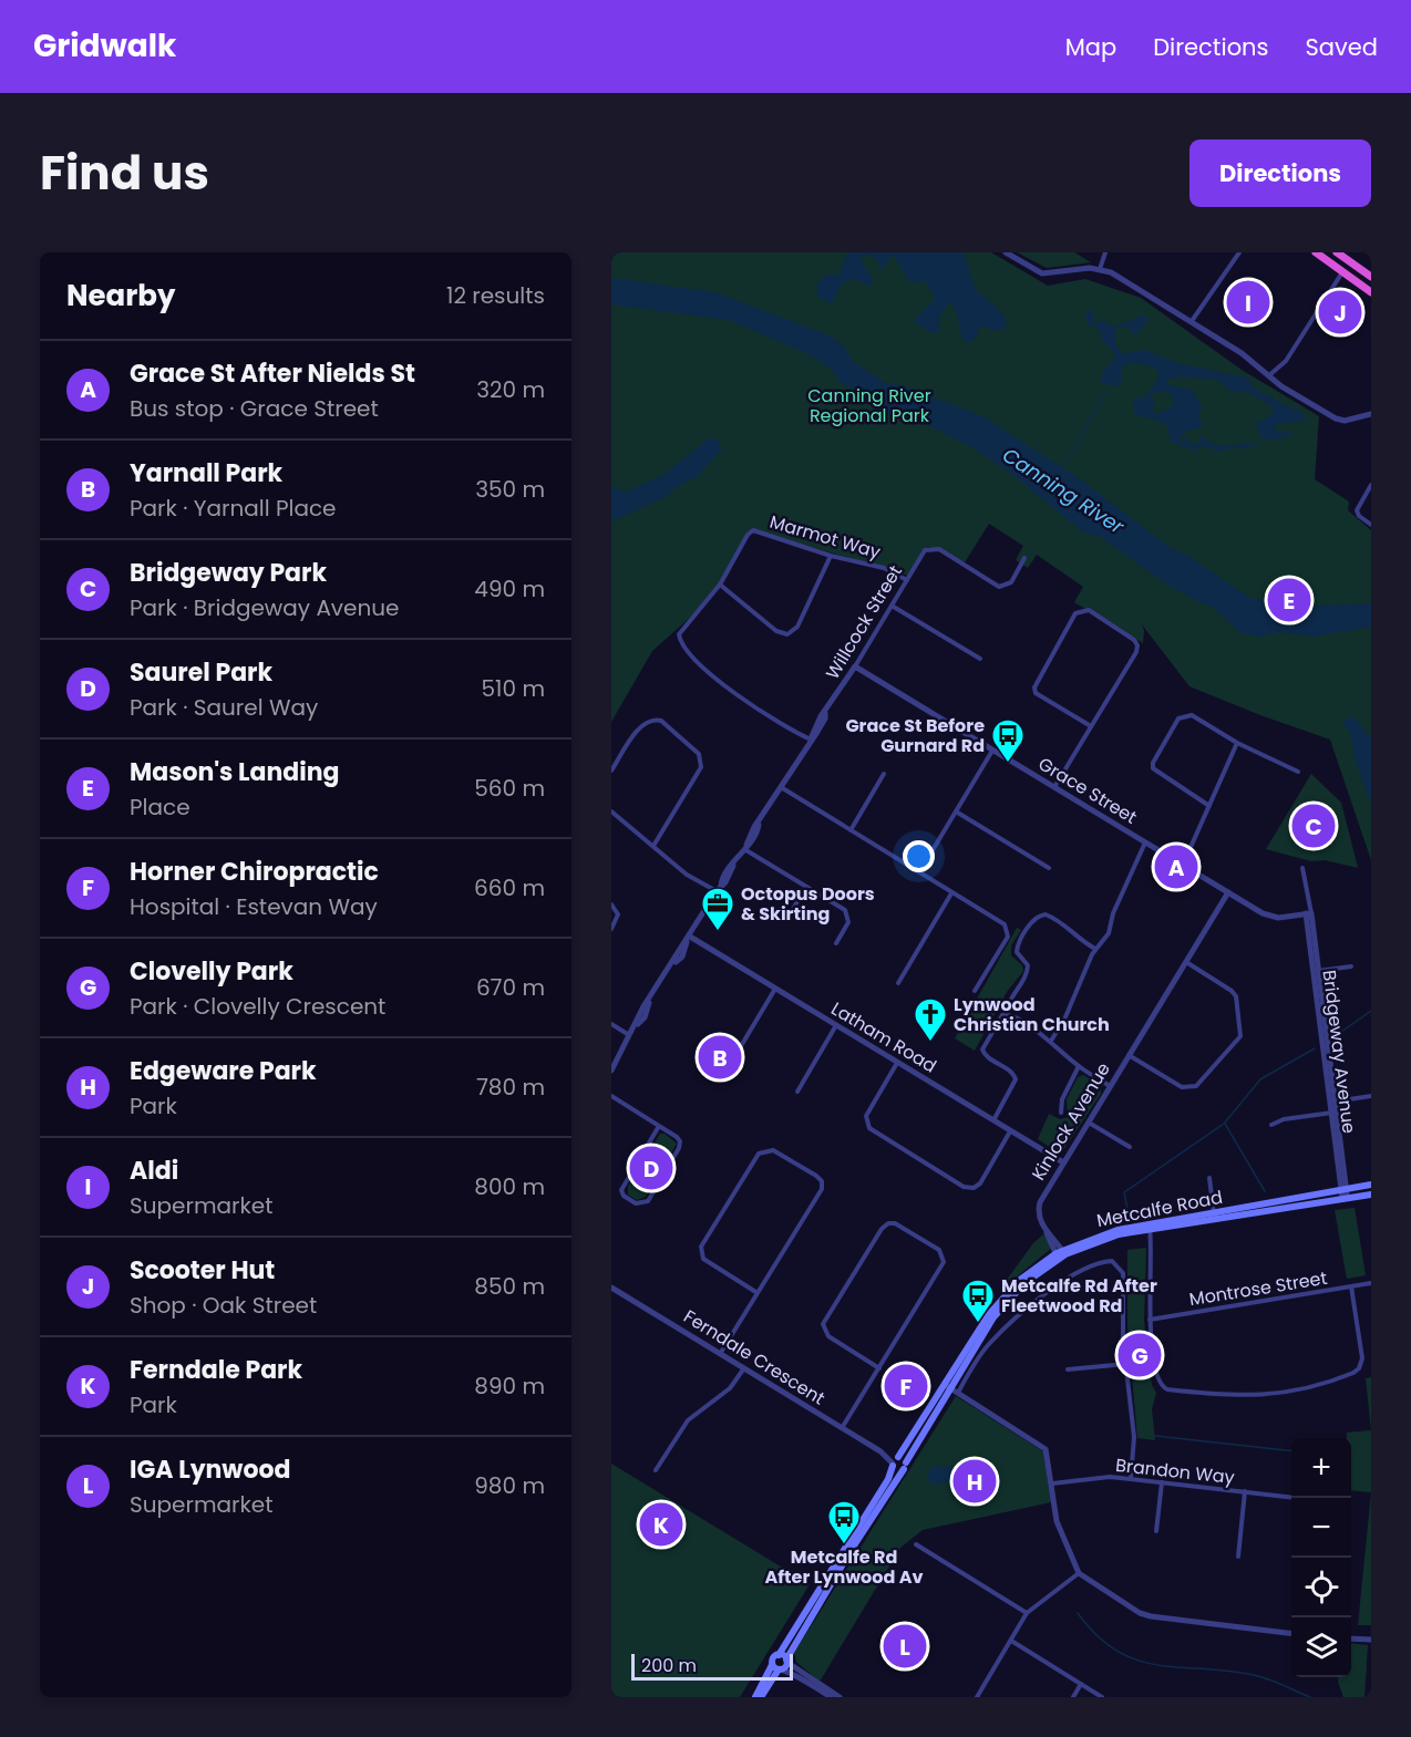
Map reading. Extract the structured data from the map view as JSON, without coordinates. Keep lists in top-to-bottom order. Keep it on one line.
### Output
{"streets":{"main road":["Metcalfe Road"],"street":["Marmot Way","Willcock Street","Grace Street","Latham Road","Bridgeway Avenue","Kinlock Avenue","Montrose Street","Ferndale Crescent","Brandon Way"]},"crossings":[["Marmot Way","Willcock Street"],["Willcock Street","Grace Street"],["Willcock Street","Latham Road"],["Grace Street","Bridgeway Avenue"],["Grace Street","Kinlock Avenue"],["Latham Road","Kinlock Avenue"],["Bridgeway Avenue","Metcalfe Road"],["Kinlock Avenue","Metcalfe Road"],["Metcalfe Road","Ferndale Crescent"]],"water":["Canning River"],"parks":["Canning River Regional Park"],"places":{"bus stop":["Grace St Before Gurnard Rd","Metcalfe Rd After Fleetwood Rd","Metcalfe Rd After Lynwood Av"],"office":["Octopus Doors & Skirting"],"church":["Lynwood Christian Church"]},"scale_bar":"200 m","page":{"header":"Gridwalk","nav":["Map","Directions","Saved"],"title":"Find us","buttons":"Directions","heading":["Nearby","12 results"],"pins":["I","J","E","C","A","B","D","G","F","H","K","L"],"list":[{"mark":"A","name":"Grace St After Nields St","note":"Bus stop · Grace Street","value":"320 m"},{"mark":"B","name":"Yarnall Park","note":"Park · Yarnall Place","value":"350 m"},{"mark":"C","name":"Bridgeway Park","note":"Park · Bridgeway Avenue","value":"490 m"},{"mark":"D","name":"Saurel Park","note":"Park · Saurel Way","value":"510 m"},{"mark":"E","name":"Mason's Landing","note":"Place","value":"560 m"},{"mark":"F","name":"Horner Chiropractic","note":"Hospital · Estevan Way","value":"660 m"},{"mark":"G","name":"Clovelly Park","note":"Park · Clovelly Crescent","value":"670 m"},{"mark":"H","name":"Edgeware Park","note":"Park","value":"780 m"},{"mark":"I","name":"Aldi","note":"Supermarket","value":"800 m"},{"mark":"J","name":"Scooter Hut","note":"Shop · Oak Street","value":"850 m"},{"mark":"K","name":"Ferndale Park","note":"Park","value":"890 m"},{"mark":"L","name":"IGA Lynwood","note":"Supermarket","value":"980 m"}],"map_buttons":["+","−"],"scale":"200 m"}}
